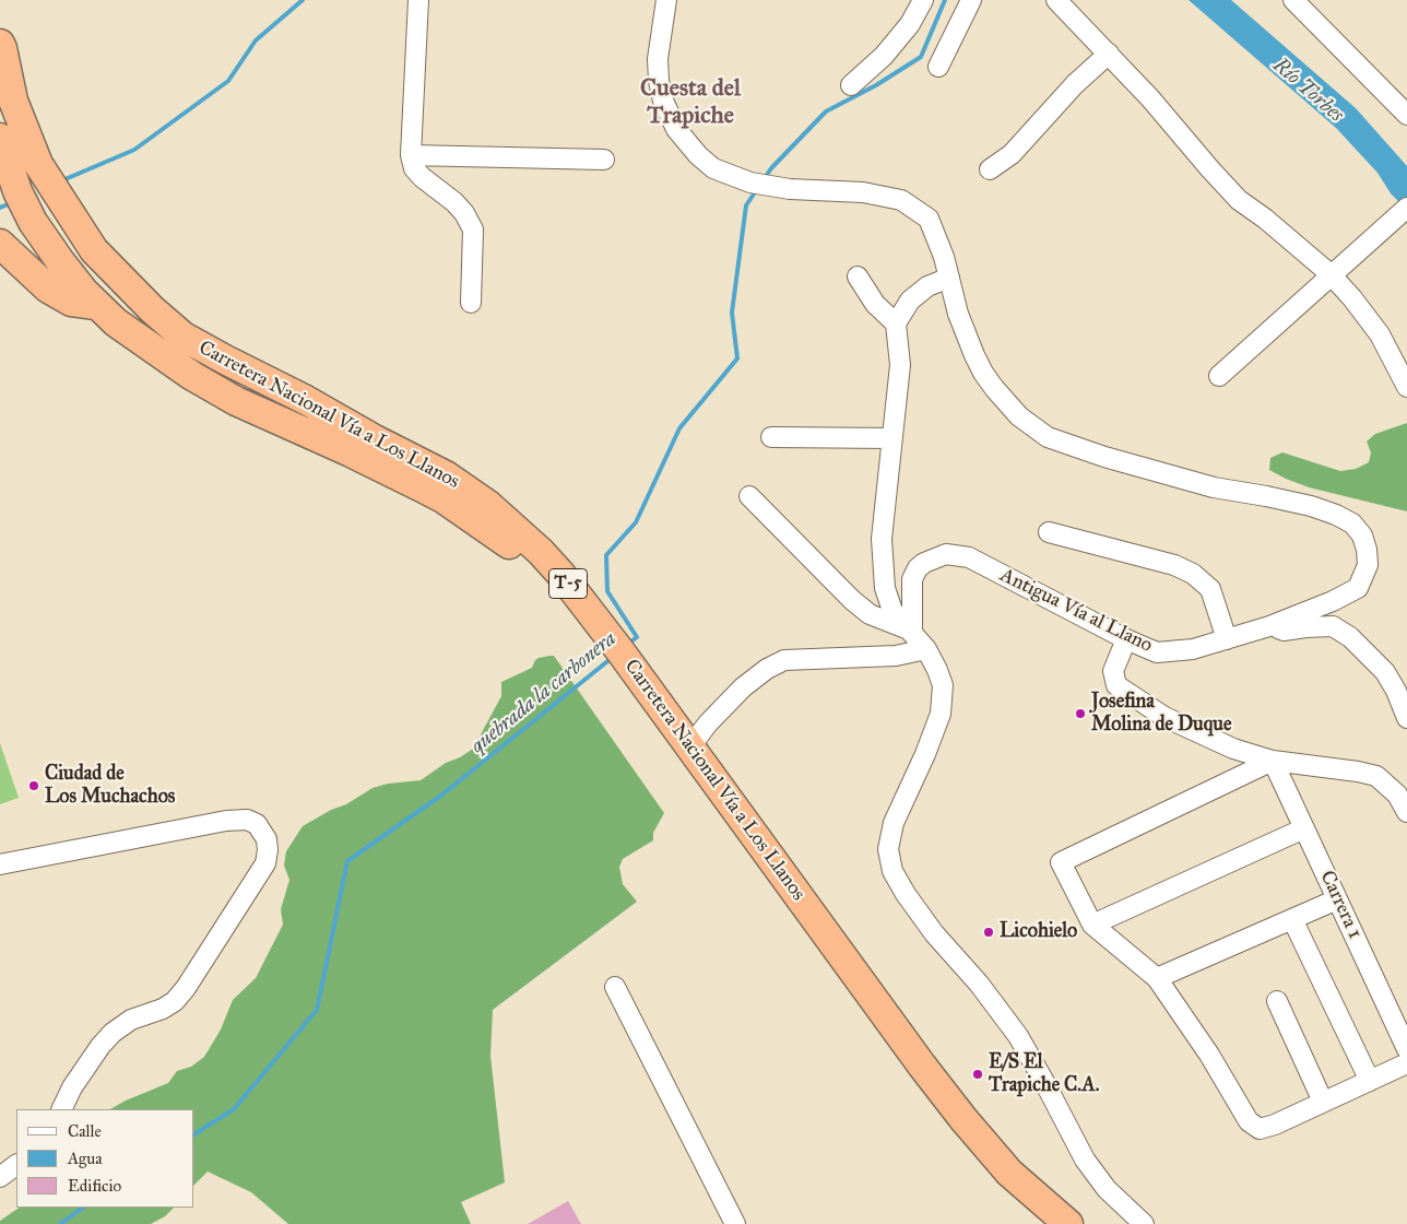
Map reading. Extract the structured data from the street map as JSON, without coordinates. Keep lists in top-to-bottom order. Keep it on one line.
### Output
{"streets":{"highway":["Carretera Nacional Vía a Los Llanos","T-5"],"street":["Antigua Vía al Llano","Carrera 1"]},"districts":["Cuesta del Trapiche"],"water":["Río Torbes","quebrada la carbonera"],"places":["Josefina Molina de Duque","Ciudad de Los Muchachos","Licohielo","E/S El Trapiche C.A."],"legend":["Calle","Agua","Edificio"]}
